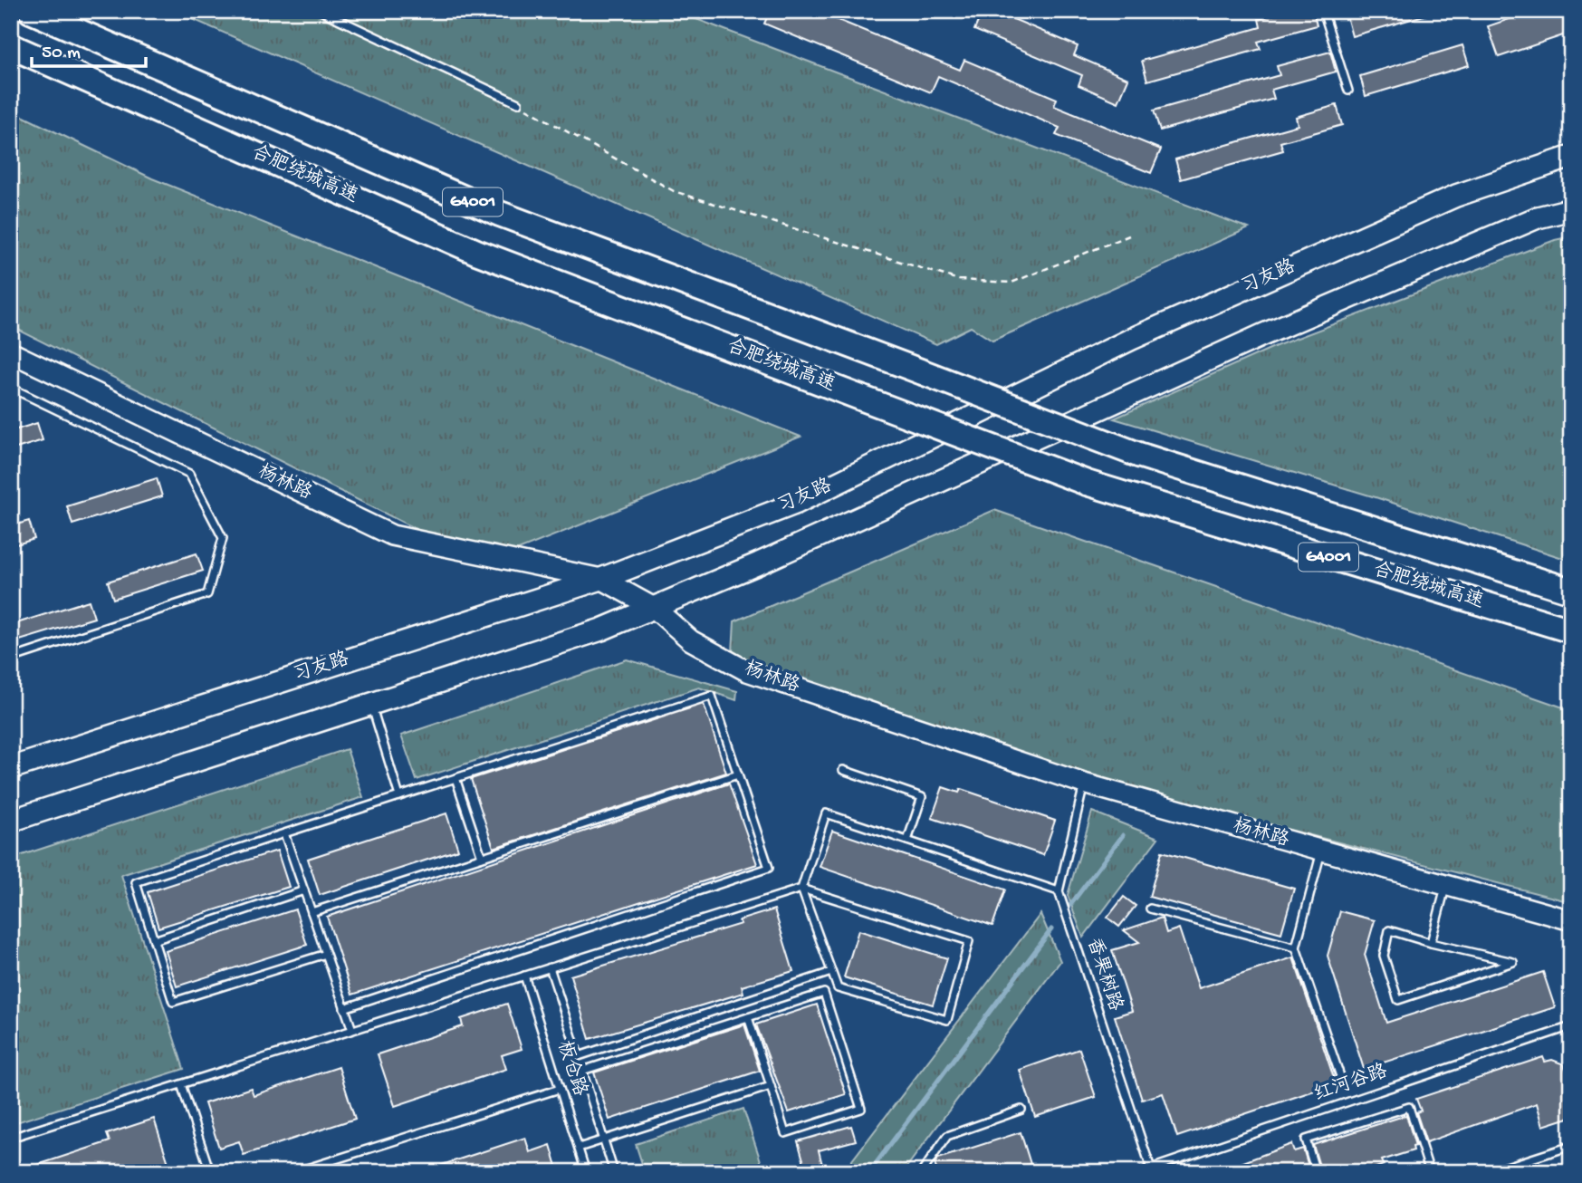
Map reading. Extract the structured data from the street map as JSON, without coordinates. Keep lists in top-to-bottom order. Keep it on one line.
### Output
{"streets":{"highway":["合肥绕城高速","G4001"],"main road":["习友路"],"street":["杨林路"],"lane":["香果树路","板仓路","红河谷路"]},"crossings":[["习友路","杨林路"],["香果树路","红河谷路"]],"scale_bar":"50 m"}
